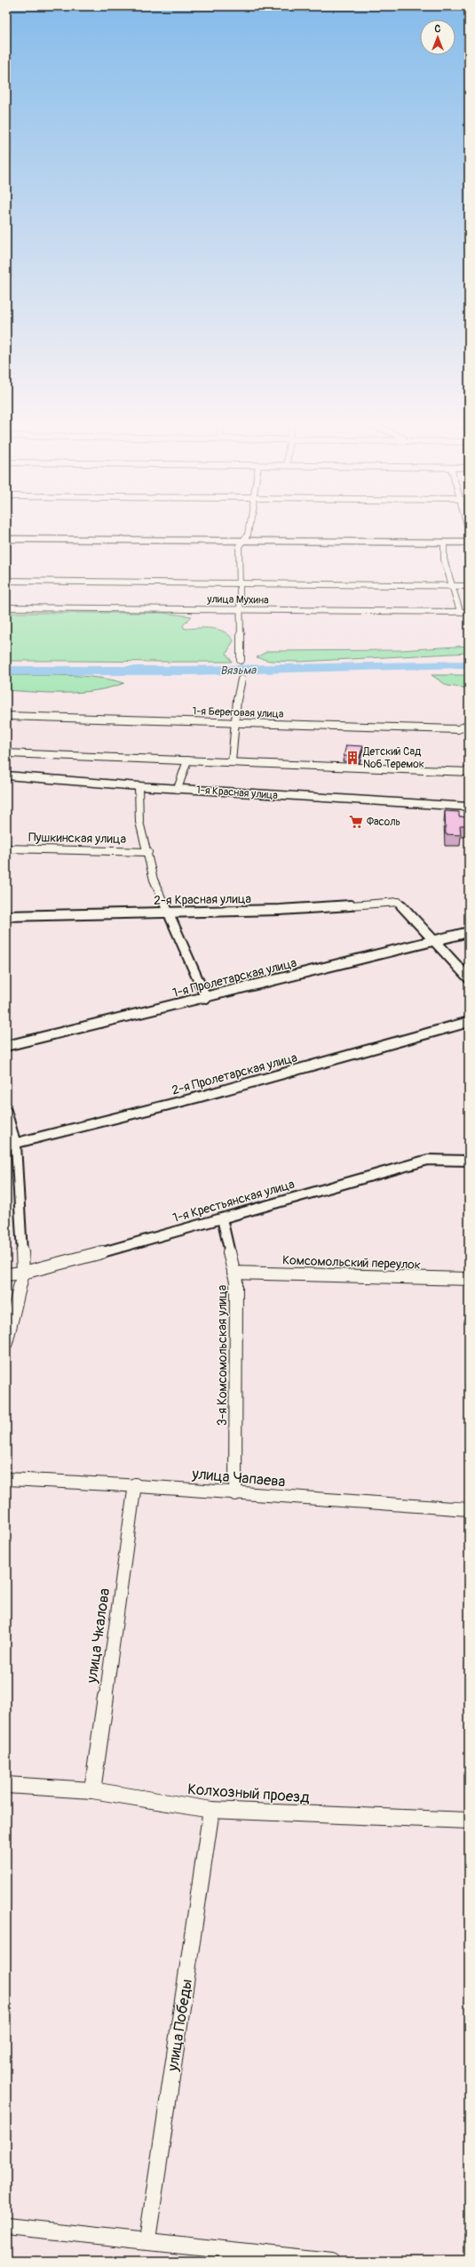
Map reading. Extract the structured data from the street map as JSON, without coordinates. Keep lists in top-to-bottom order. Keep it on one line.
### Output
{"streets":{"main road":["1-я Красная улица"],"street":["улица Мухина","1-я Береговая улица","Пушкинская улица","2-я Красная улица","1-я Пролетарская улица","2-я Пролетарская улица","1-я Крестьянская улица","Комсомольский переулок","3-я Комсомольская улица","улица Чапаева","улица Чкалова","Колхозный проезд","улица Победы"]},"crossings":[["2-я Красная улица","1-я Пролетарская улица"],["1-я Крестьянская улица","3-я Комсомольская улица"],["Комсомольский переулок","3-я Комсомольская улица"],["3-я Комсомольская улица","улица Чапаева"],["улица Чапаева","улица Чкалова"],["улица Чкалова","Колхозный проезд"],["Колхозный проезд","улица Победы"]],"water":["Вязьма"],"places":{"building":["Детский Сад №6 Теремок"],"supermarket":["Фасоль"]},"north":"top"}
